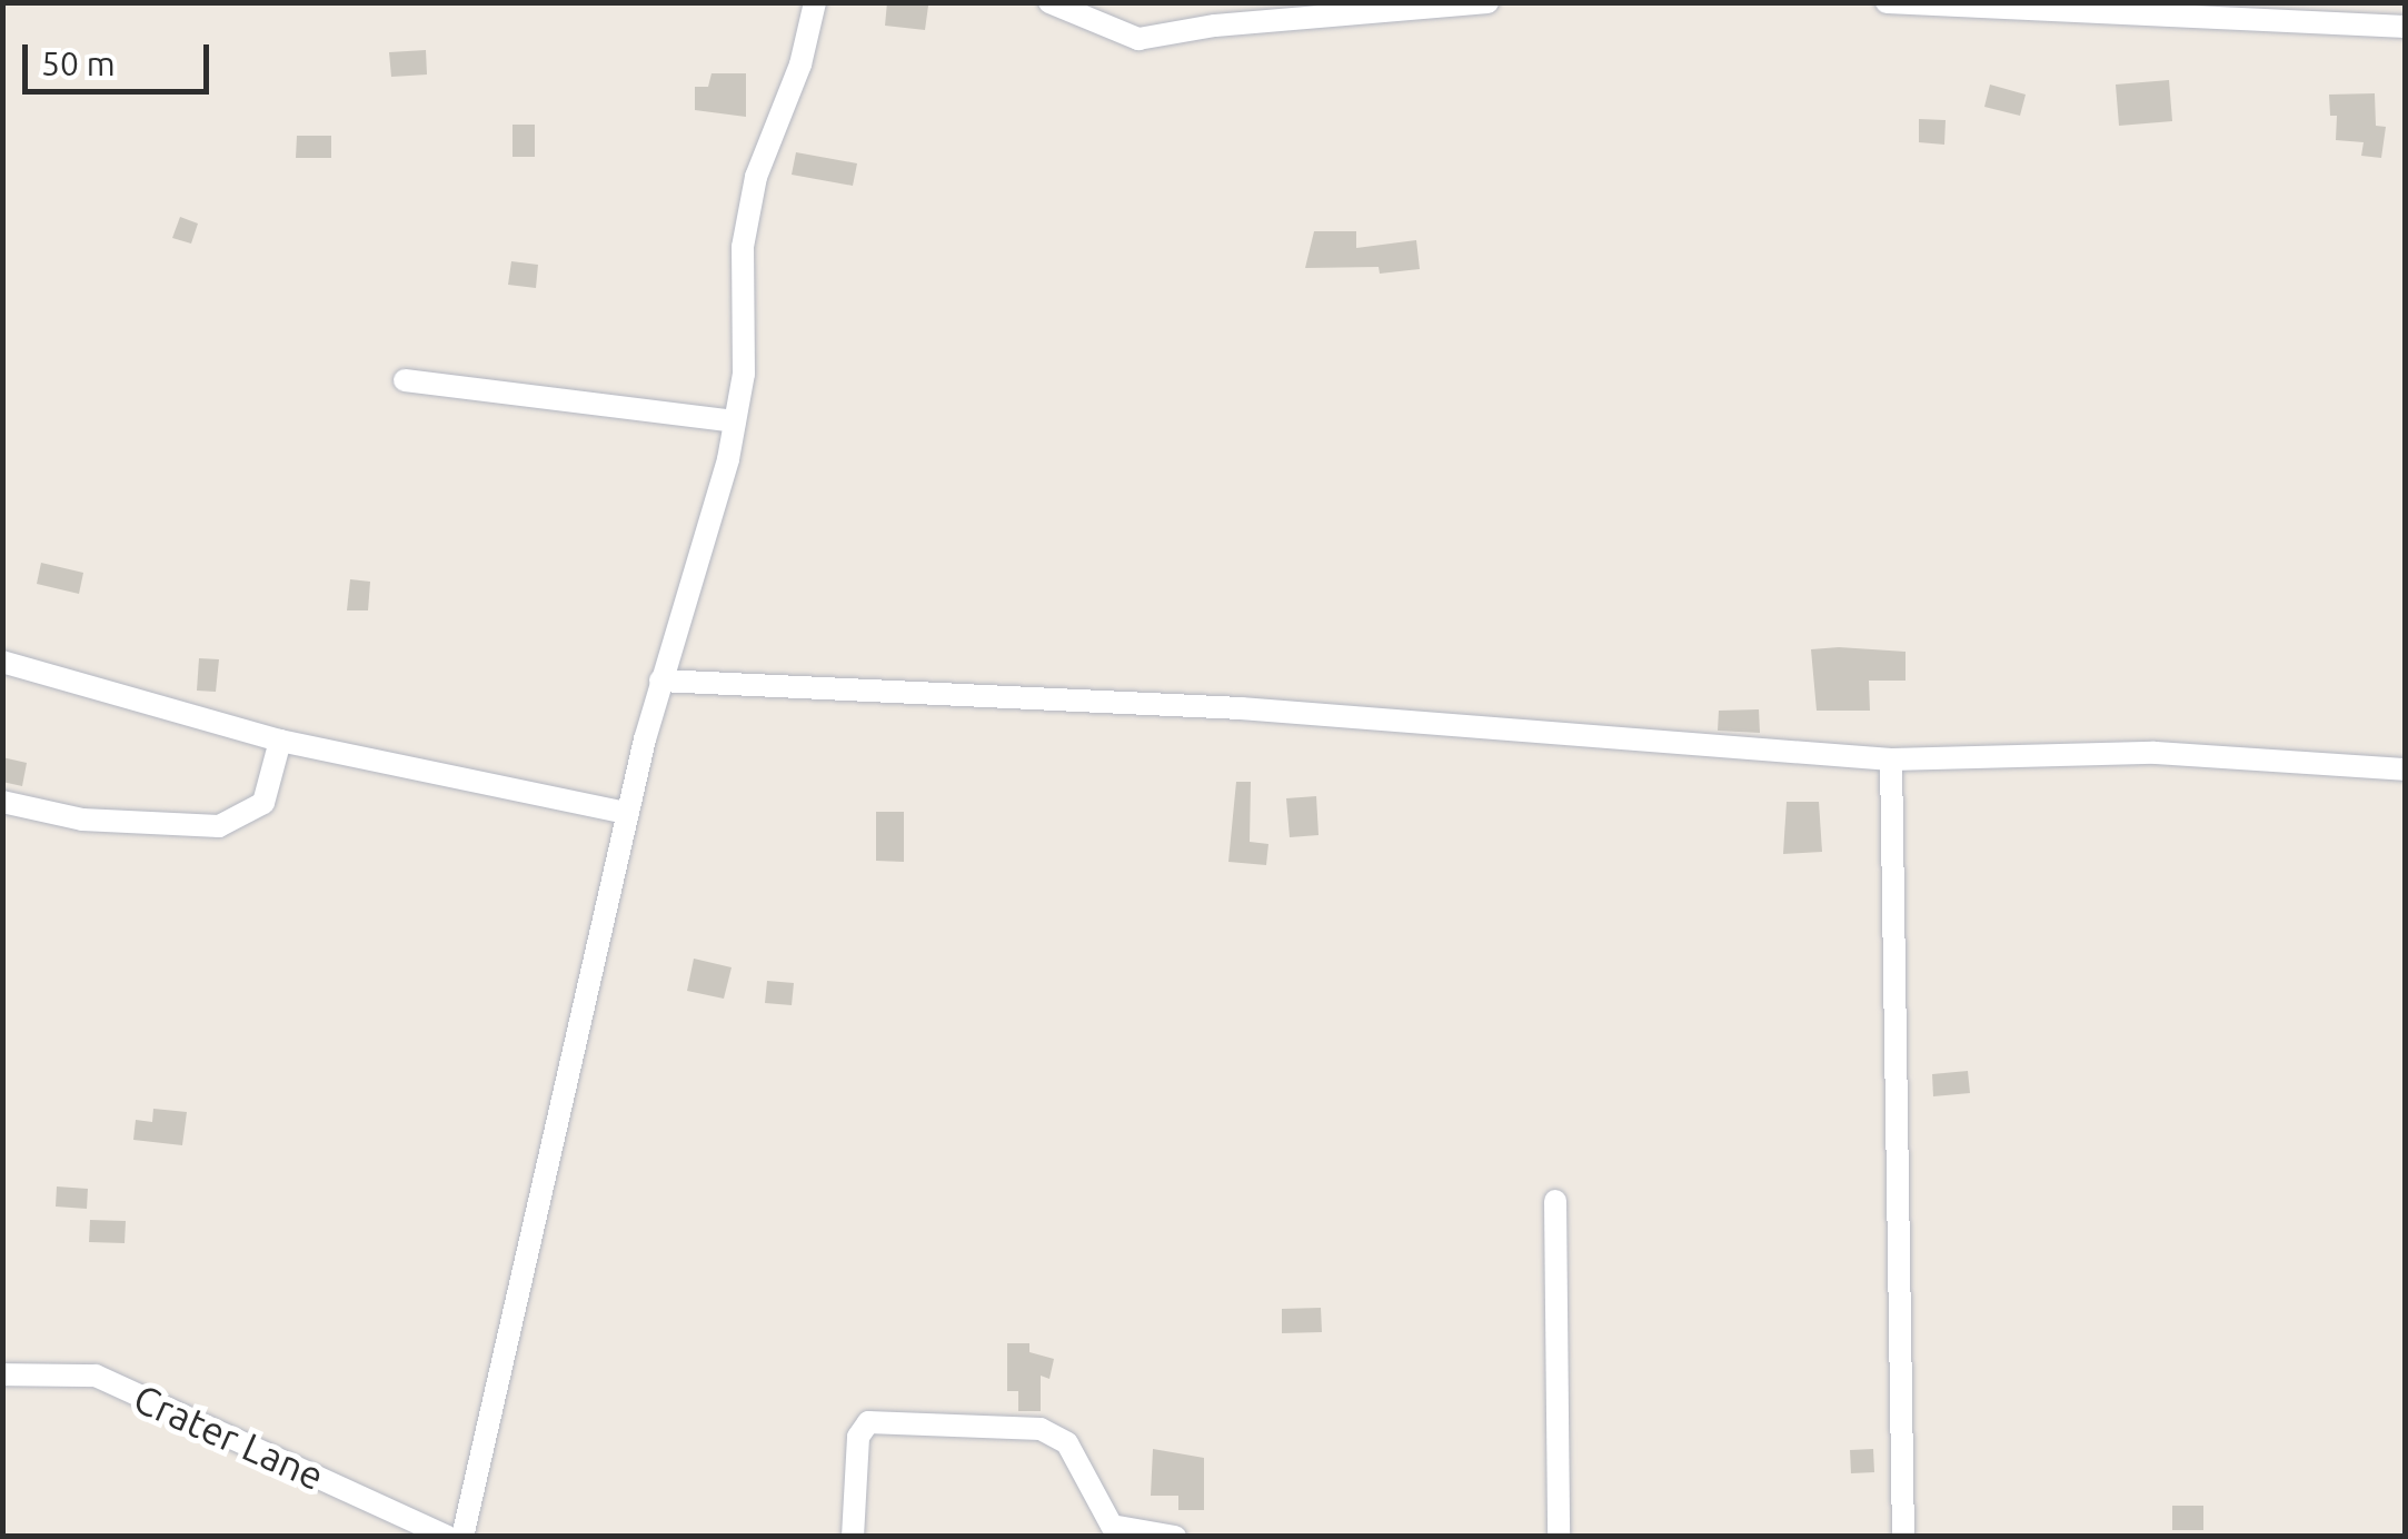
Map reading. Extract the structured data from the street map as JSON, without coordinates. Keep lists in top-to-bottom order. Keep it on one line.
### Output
{"streets":{"street":["Crater Lane"]},"scale_bar":"50 m"}
